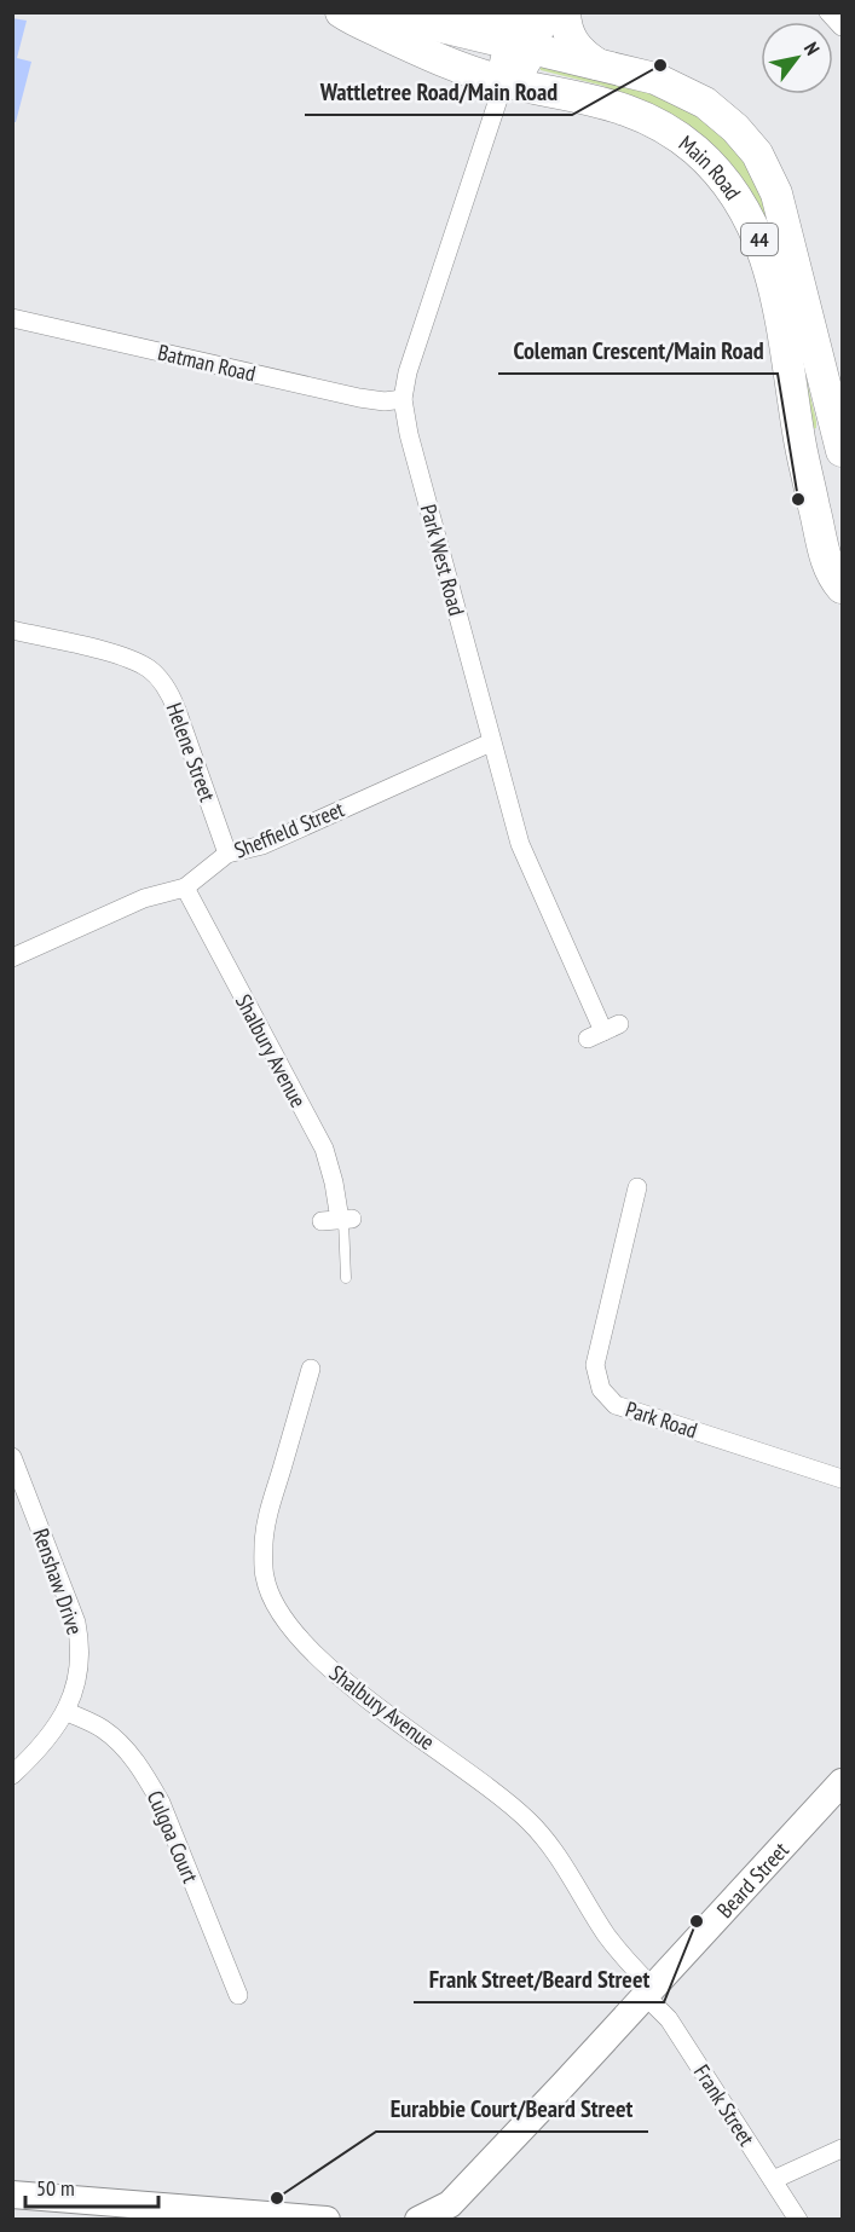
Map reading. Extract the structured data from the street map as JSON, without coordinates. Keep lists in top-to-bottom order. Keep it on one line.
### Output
{"streets":{"main road":["Main Road","44"],"street":["Batman Road","Park West Road","Helene Street","Sheffield Street","Shalbury Avenue","Park Road","Renshaw Drive","Culgoa Court","Beard Street","Frank Street"]},"crossings":[["Main Road","Park West Road"],["Batman Road","Park West Road"],["Park West Road","Sheffield Street"],["Helene Street","Sheffield Street"],["Sheffield Street","Shalbury Avenue"],["Shalbury Avenue","Beard Street"],["Shalbury Avenue","Frank Street"],["Renshaw Drive","Culgoa Court"],["Beard Street","Frank Street"]],"places":["Wattletree Road/Main Road","Coleman Crescent/Main Road","Frank Street/Beard Street","Eurabbie Court/Beard Street"],"scale_bar":"50 m","north":"top right"}
